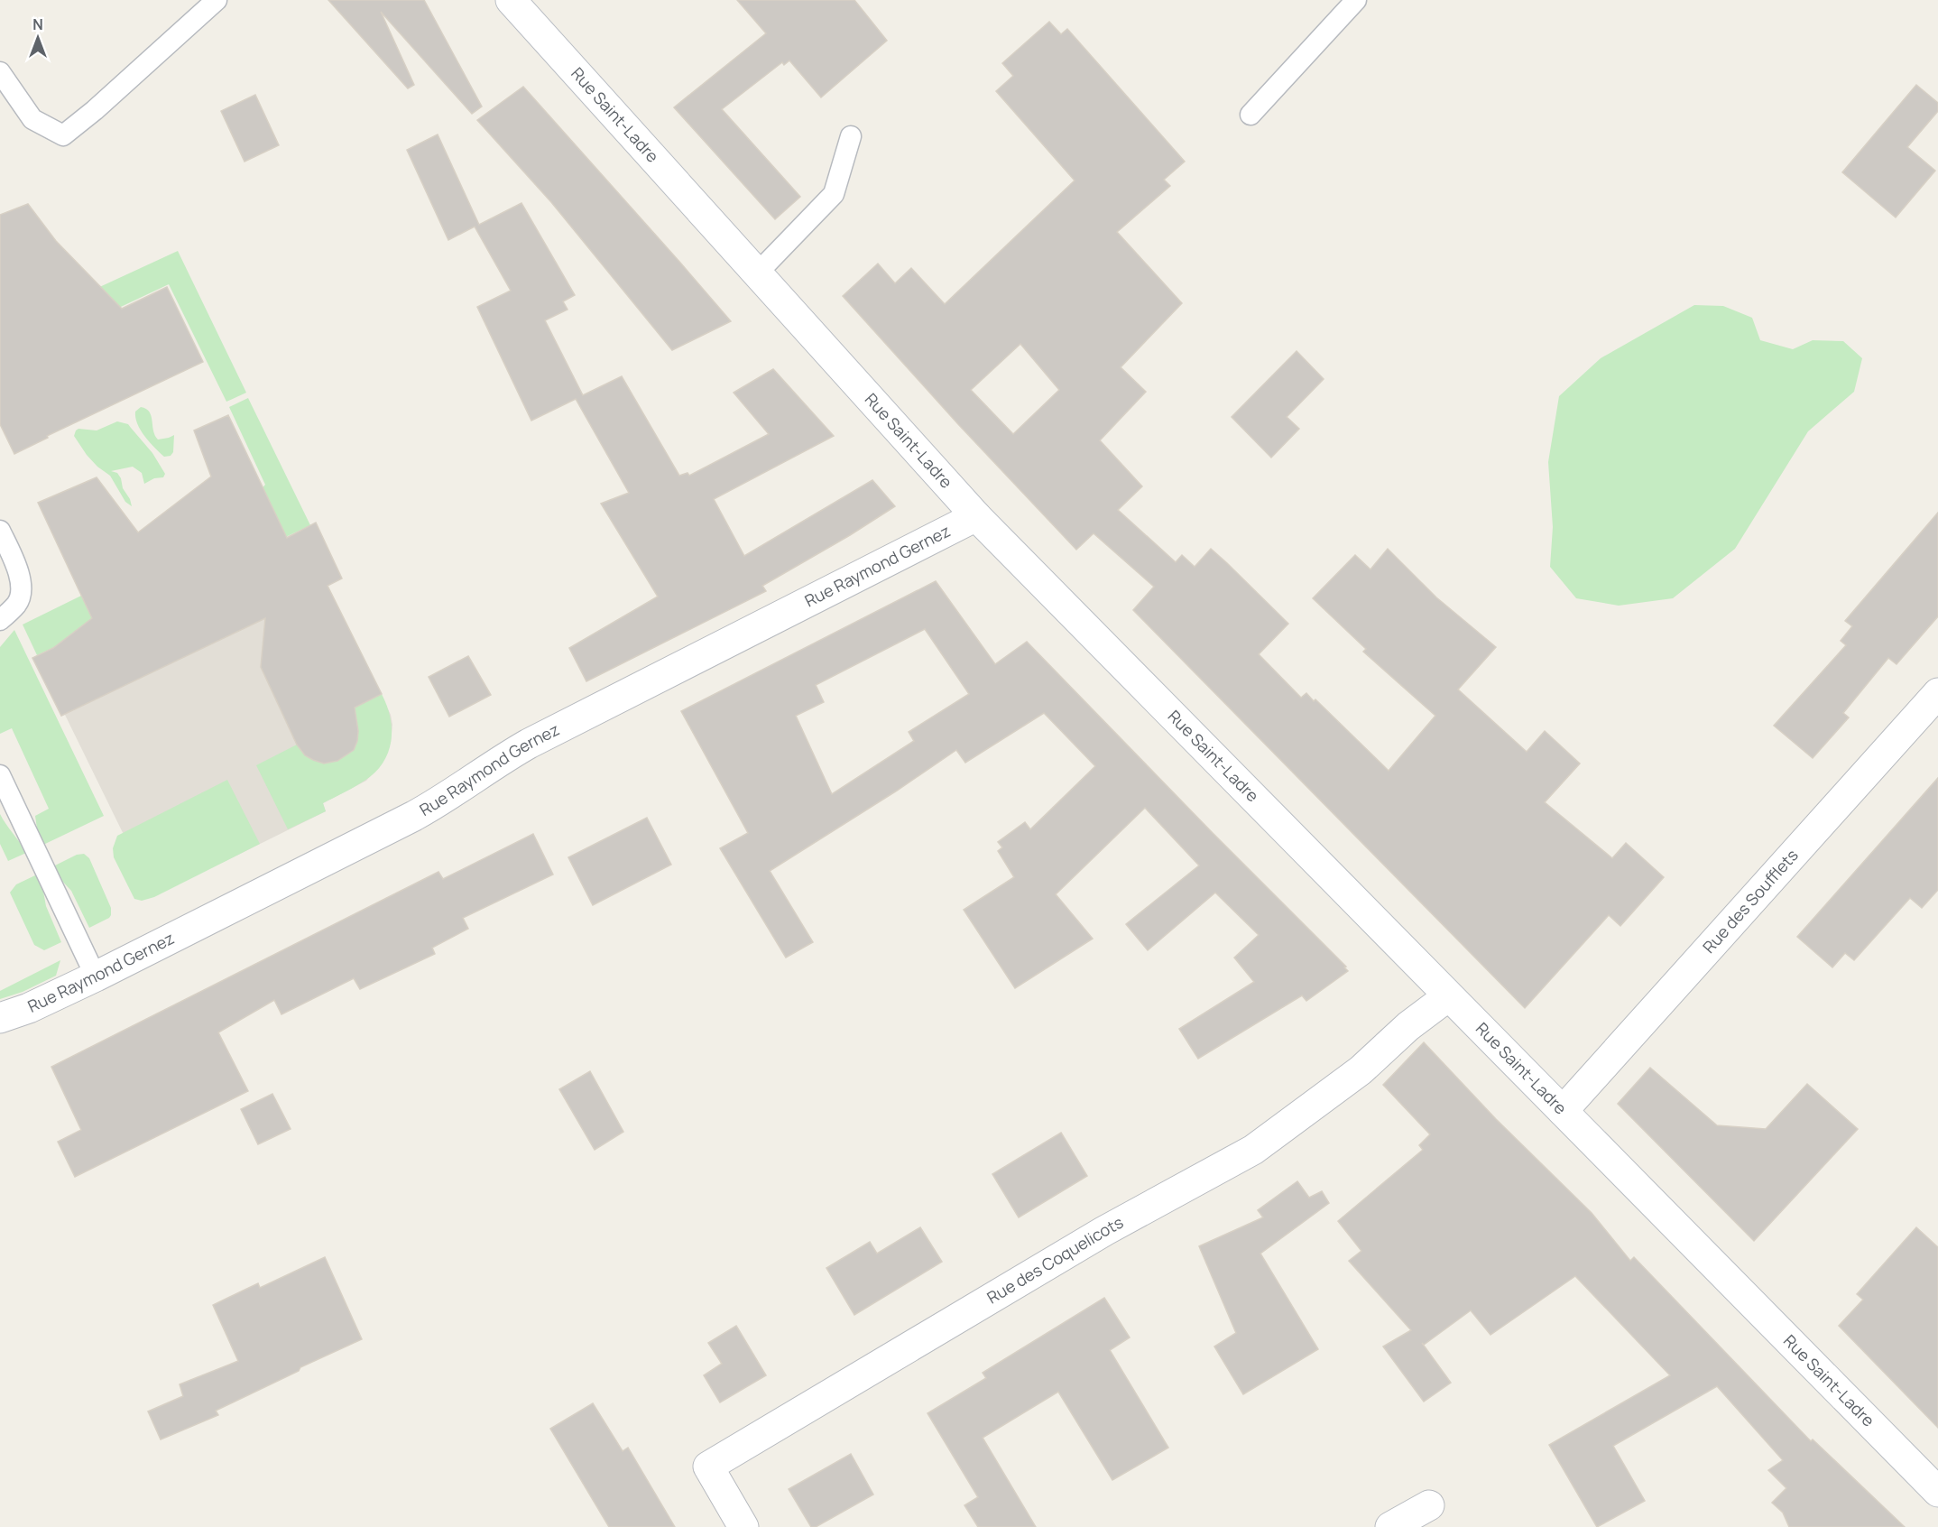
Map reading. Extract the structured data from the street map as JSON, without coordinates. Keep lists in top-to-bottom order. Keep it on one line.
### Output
{"streets":{"street":["Rue Saint-Ladre","Rue Raymond Gernez","Rue des Soufflets","Rue des Coquelicots"]},"crossings":[["Rue Saint-Ladre","Rue Raymond Gernez"],["Rue Saint-Ladre","Rue des Soufflets"],["Rue Saint-Ladre","Rue des Coquelicots"]],"north":"top"}
